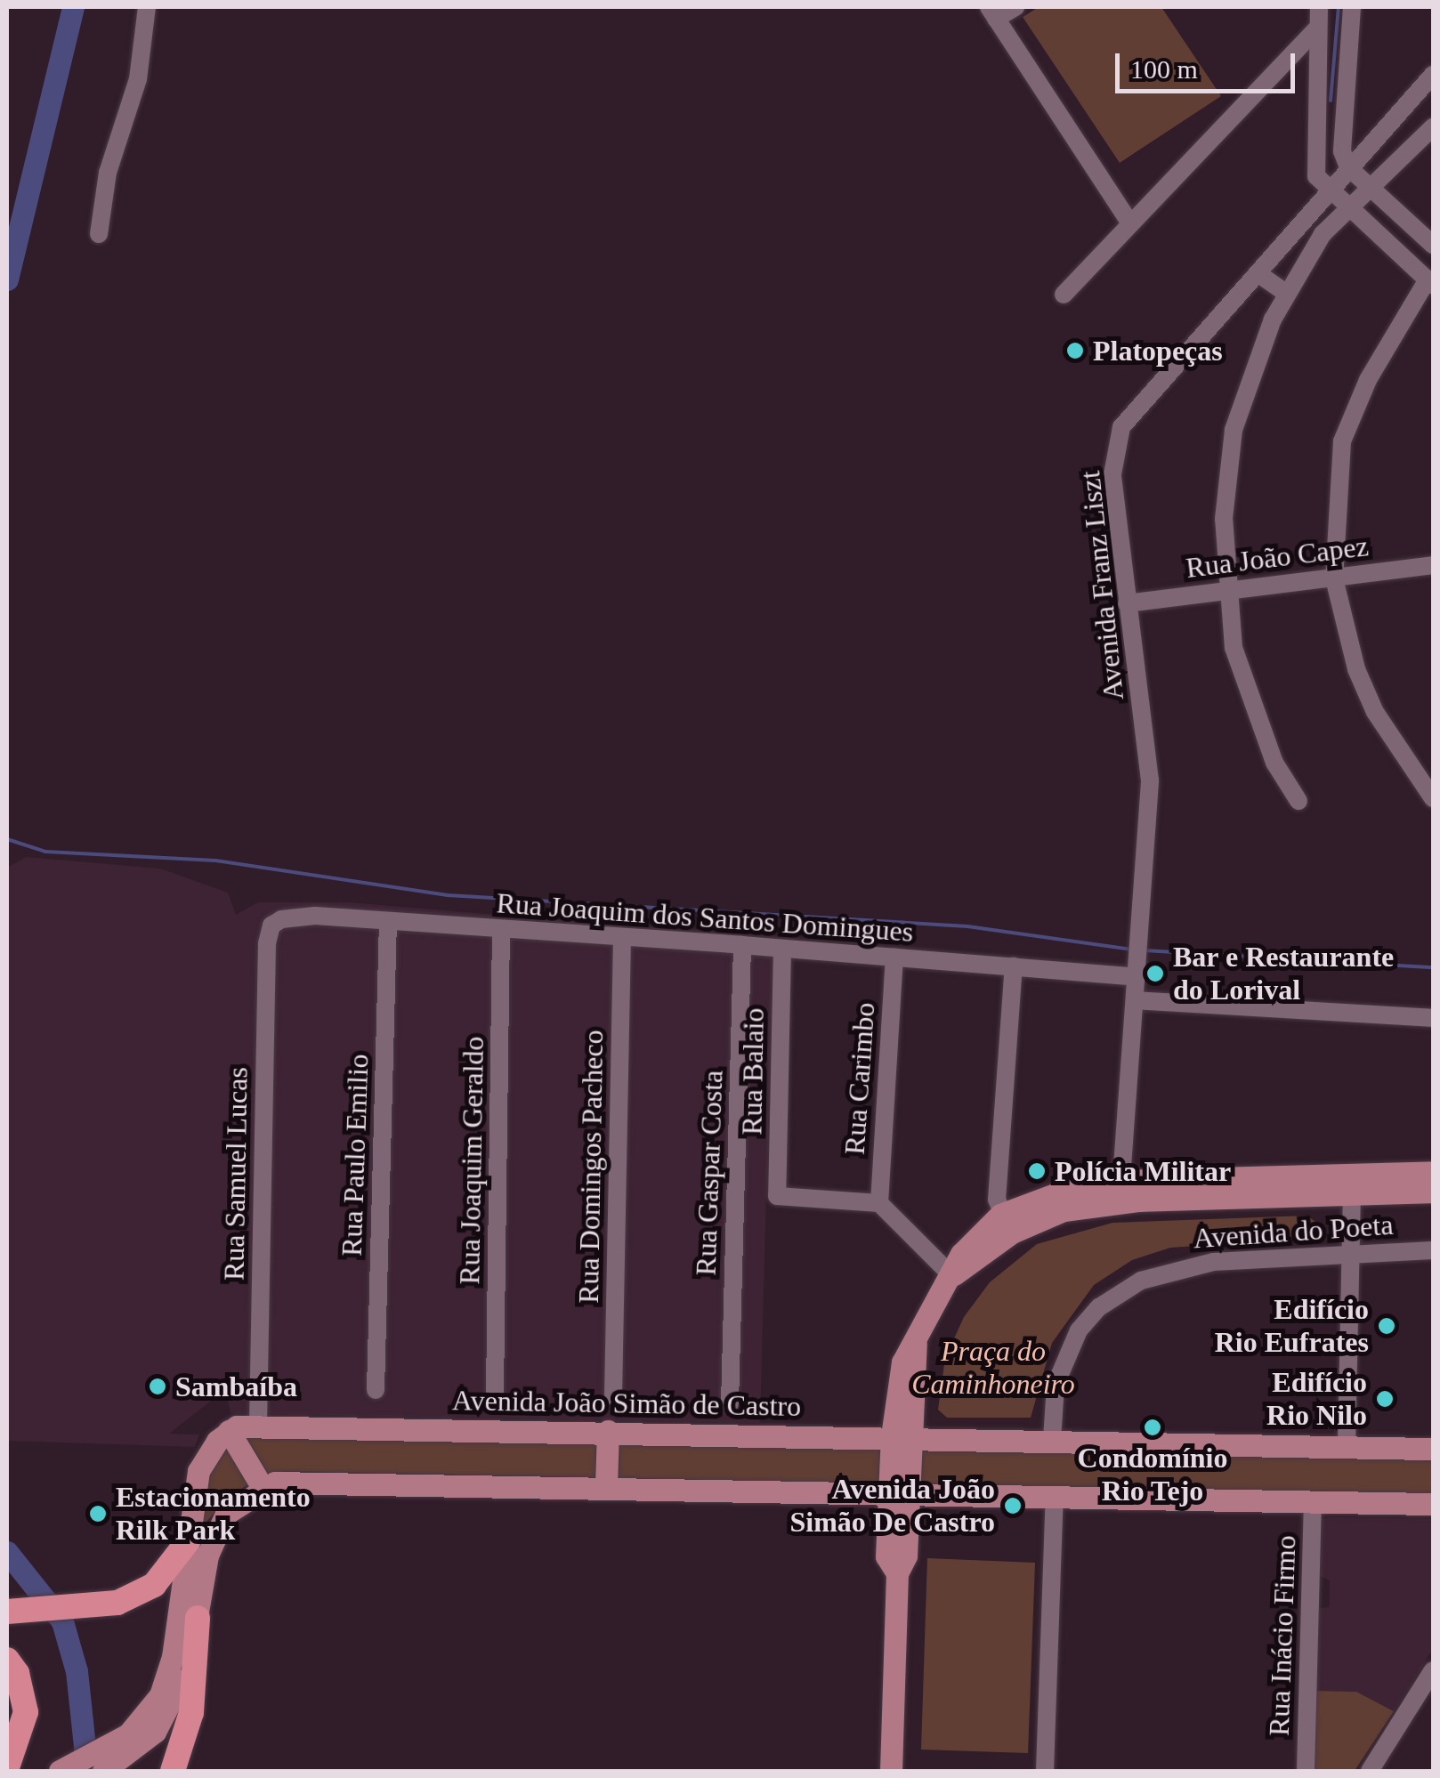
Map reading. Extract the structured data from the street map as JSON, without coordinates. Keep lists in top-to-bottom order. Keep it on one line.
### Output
{"streets":{"main road":["Avenida do Poeta","Avenida João Simão de Castro"],"street":["Rua João Capez","Avenida Franz Liszt","Rua Joaquim dos Santos Domingues","Rua Balaio","Rua Carimbo","Rua Paulo Emilio","Rua Joaquim Geraldo","Rua Domingos Pacheco","Rua Gaspar Costa","Rua Samuel Lucas","Rua Inácio Firmo"]},"crossings":[["Rua João Capez","Avenida Franz Liszt"],["Avenida Franz Liszt","Rua Joaquim dos Santos Domingues"],["Avenida Franz Liszt","Avenida do Poeta"],["Rua Joaquim dos Santos Domingues","Rua Balaio"],["Rua Joaquim dos Santos Domingues","Rua Carimbo"],["Rua Joaquim dos Santos Domingues","Rua Paulo Emilio"],["Rua Joaquim dos Santos Domingues","Rua Joaquim Geraldo"],["Rua Joaquim dos Santos Domingues","Rua Domingos Pacheco"],["Rua Joaquim dos Santos Domingues","Rua Gaspar Costa"],["Rua Joaquim dos Santos Domingues","Rua Samuel Lucas"],["Rua Balaio","Rua Carimbo"],["Rua Samuel Lucas","Avenida João Simão de Castro"],["Avenida do Poeta","Avenida João Simão de Castro"]],"parks":["Praça do Caminhoneiro"],"places":["Platopeças","Bar e Restaurante do Lorival","Polícia Militar","Edifício Rio Eufrates","Sambaíba","Edifício Rio Nilo","Condomínio Rio Tejo","Avenida João Simão De Castro","Estacionamento Rilk Park"],"scale_bar":"100 m"}
